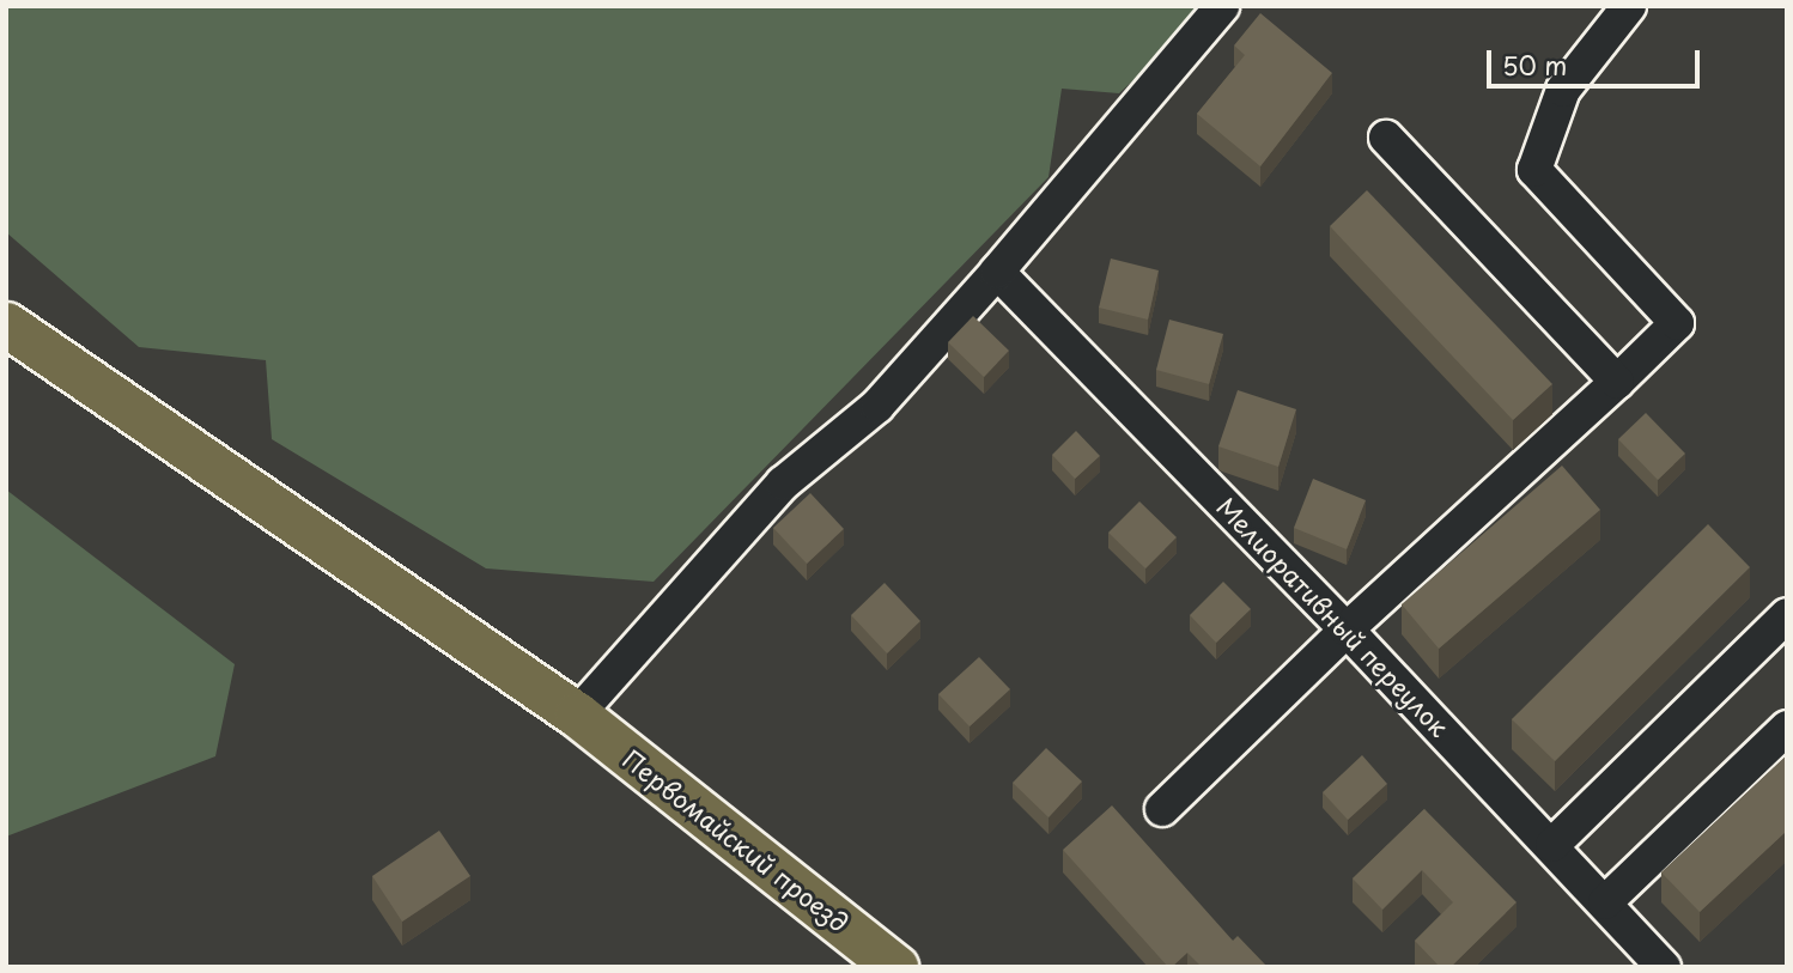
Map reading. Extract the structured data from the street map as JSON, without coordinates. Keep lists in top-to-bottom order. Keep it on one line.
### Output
{"streets":{"main road":["Первомайский проезд"],"street":["Мелиоративный переулок"]},"scale_bar":"50 m"}
